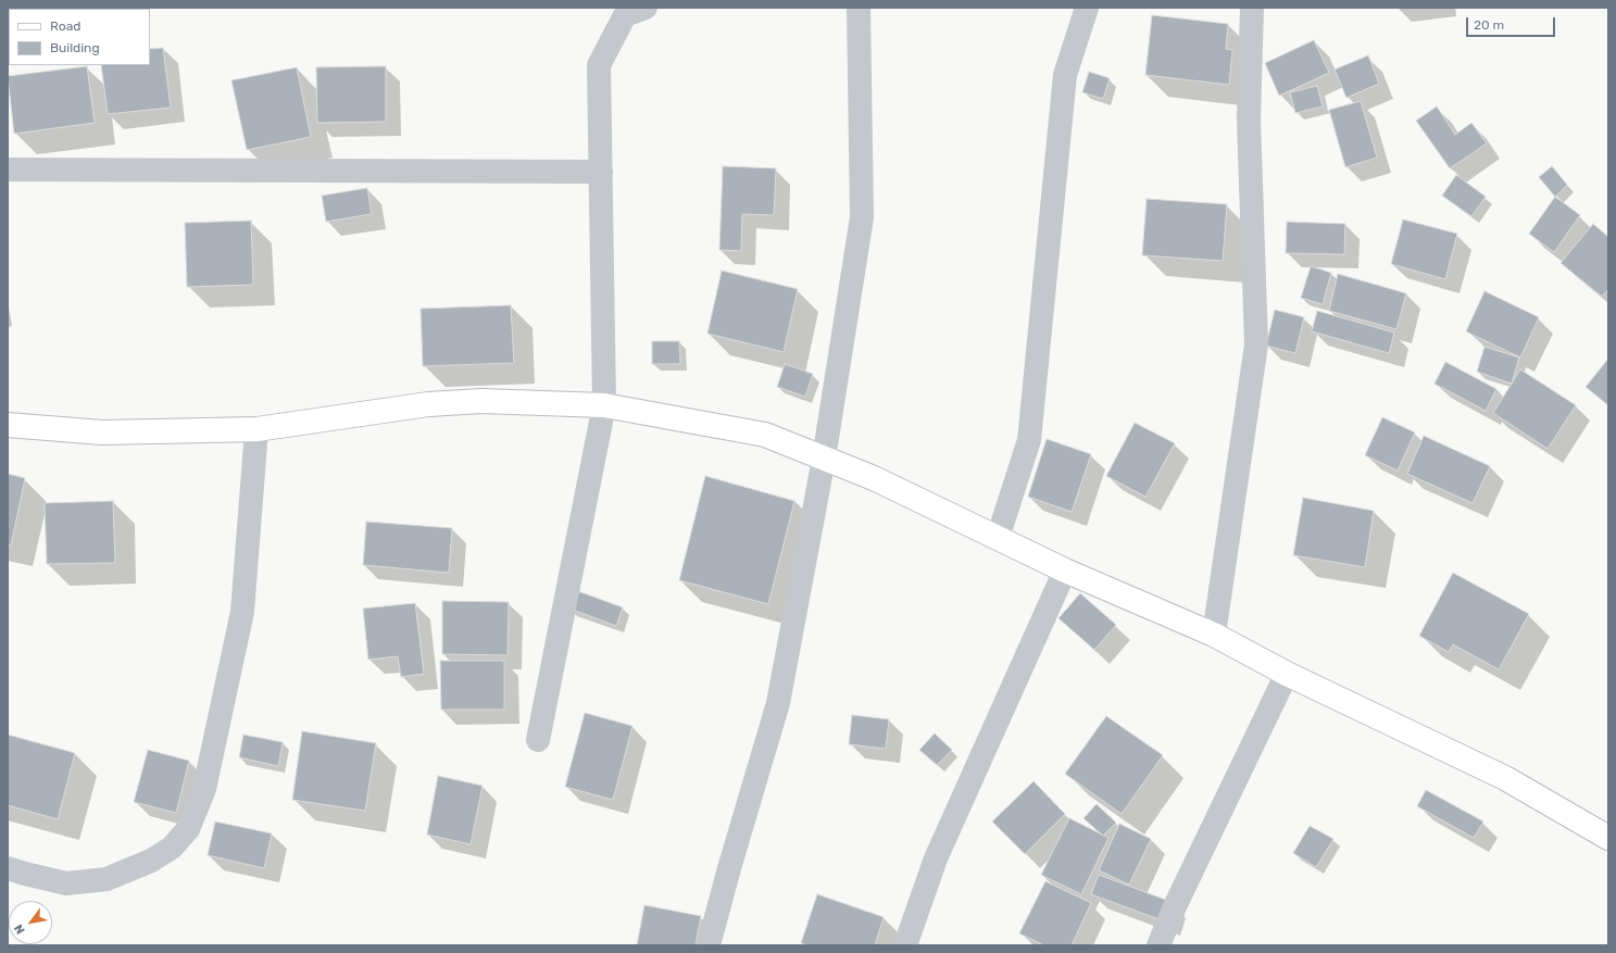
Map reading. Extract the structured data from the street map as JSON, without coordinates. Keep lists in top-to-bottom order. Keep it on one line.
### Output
{"legend":["Road","Building"],"scale_bar":"20 m","north":"bottom left"}
